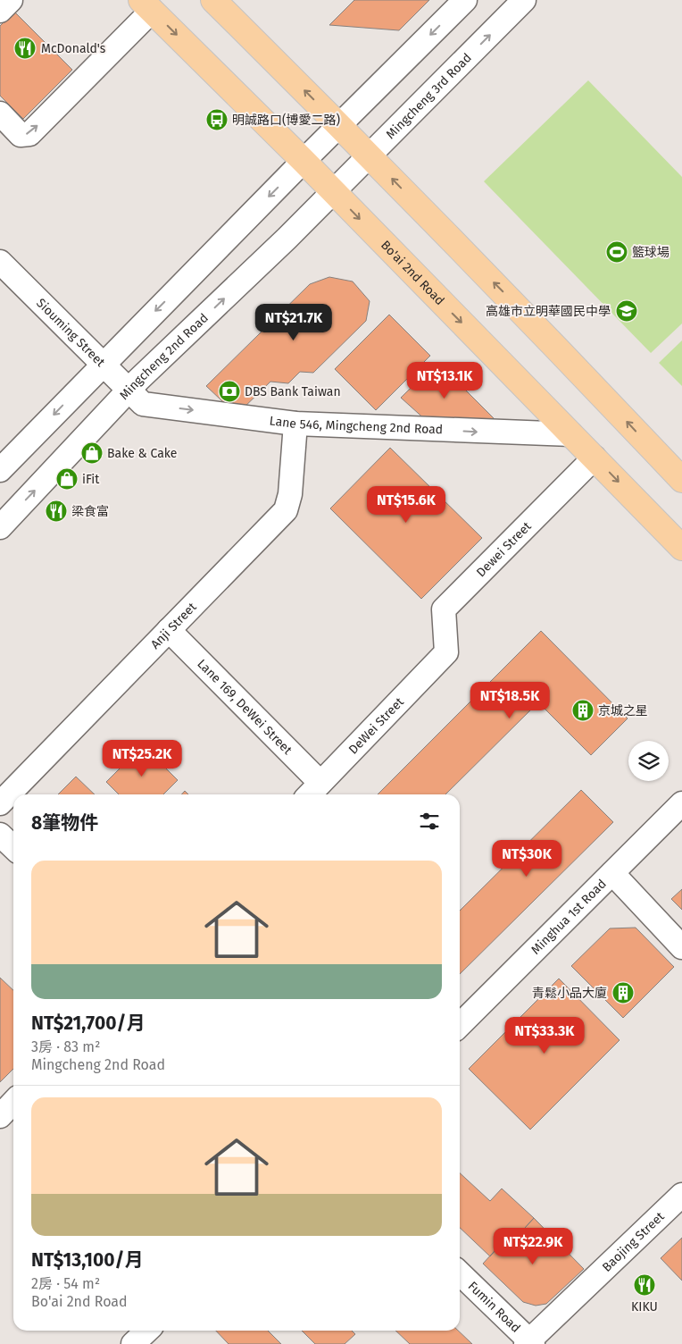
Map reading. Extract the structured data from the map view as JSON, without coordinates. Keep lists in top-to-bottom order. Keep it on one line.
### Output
{"streets":{"main road":["Bo'ai 2nd Road"],"street":["Mingcheng 3rd Road","Siouming Street","Mingcheng 2nd Road","Lane 546, Mingcheng 2nd Road","Dewei Street","Anji Street","Lane 169, DeWei Street","DeWei Street","Minghua 1st Road","Baojing Street","Fumin Road"]},"crossings":[["Mingcheng 3rd Road","Bo'ai 2nd Road"],["Mingcheng 3rd Road","Mingcheng 2nd Road"],["Bo'ai 2nd Road","Mingcheng 2nd Road"],["Bo'ai 2nd Road","Lane 546, Mingcheng 2nd Road"],["Bo'ai 2nd Road","Dewei Street"],["Siouming Street","Mingcheng 2nd Road"],["Siouming Street","Lane 546, Mingcheng 2nd Road"],["Mingcheng 2nd Road","Lane 546, Mingcheng 2nd Road"],["Lane 546, Mingcheng 2nd Road","Anji Street"],["Dewei Street","DeWei Street"],["Anji Street","Lane 169, DeWei Street"],["Lane 169, DeWei Street","DeWei Street"],["Baojing Street","Fumin Road"]],"one_way":["Lane 546, Mingcheng 2nd Road"],"places":{"restaurant":["McDonald's","梁食富","KIKU"],"bus stop":["明誠路口(博愛二路)"],"sports":["籃球場"],"school or university":["高雄市立明華國民中學"],"bank":["DBS Bank Taiwan"],"shop":["Bake & Cake","iFit"],"building":["京城之星","青鬆小品大廈"]},"page":{"price":["NT$21.7K","NT$13.1K","NT$15.6K","NT$18.5K","NT$25.2K","NT$30K","NT$33.3K","NT$22.9K"],"heading":"8筆物件","list":[{"name":"NT$21,700/月","note":"3房 · 83 m² · Mingcheng 2nd Road"},{"name":"NT$13,100/月","note":"2房 · 54 m² · Bo'ai 2nd Road"}]}}
